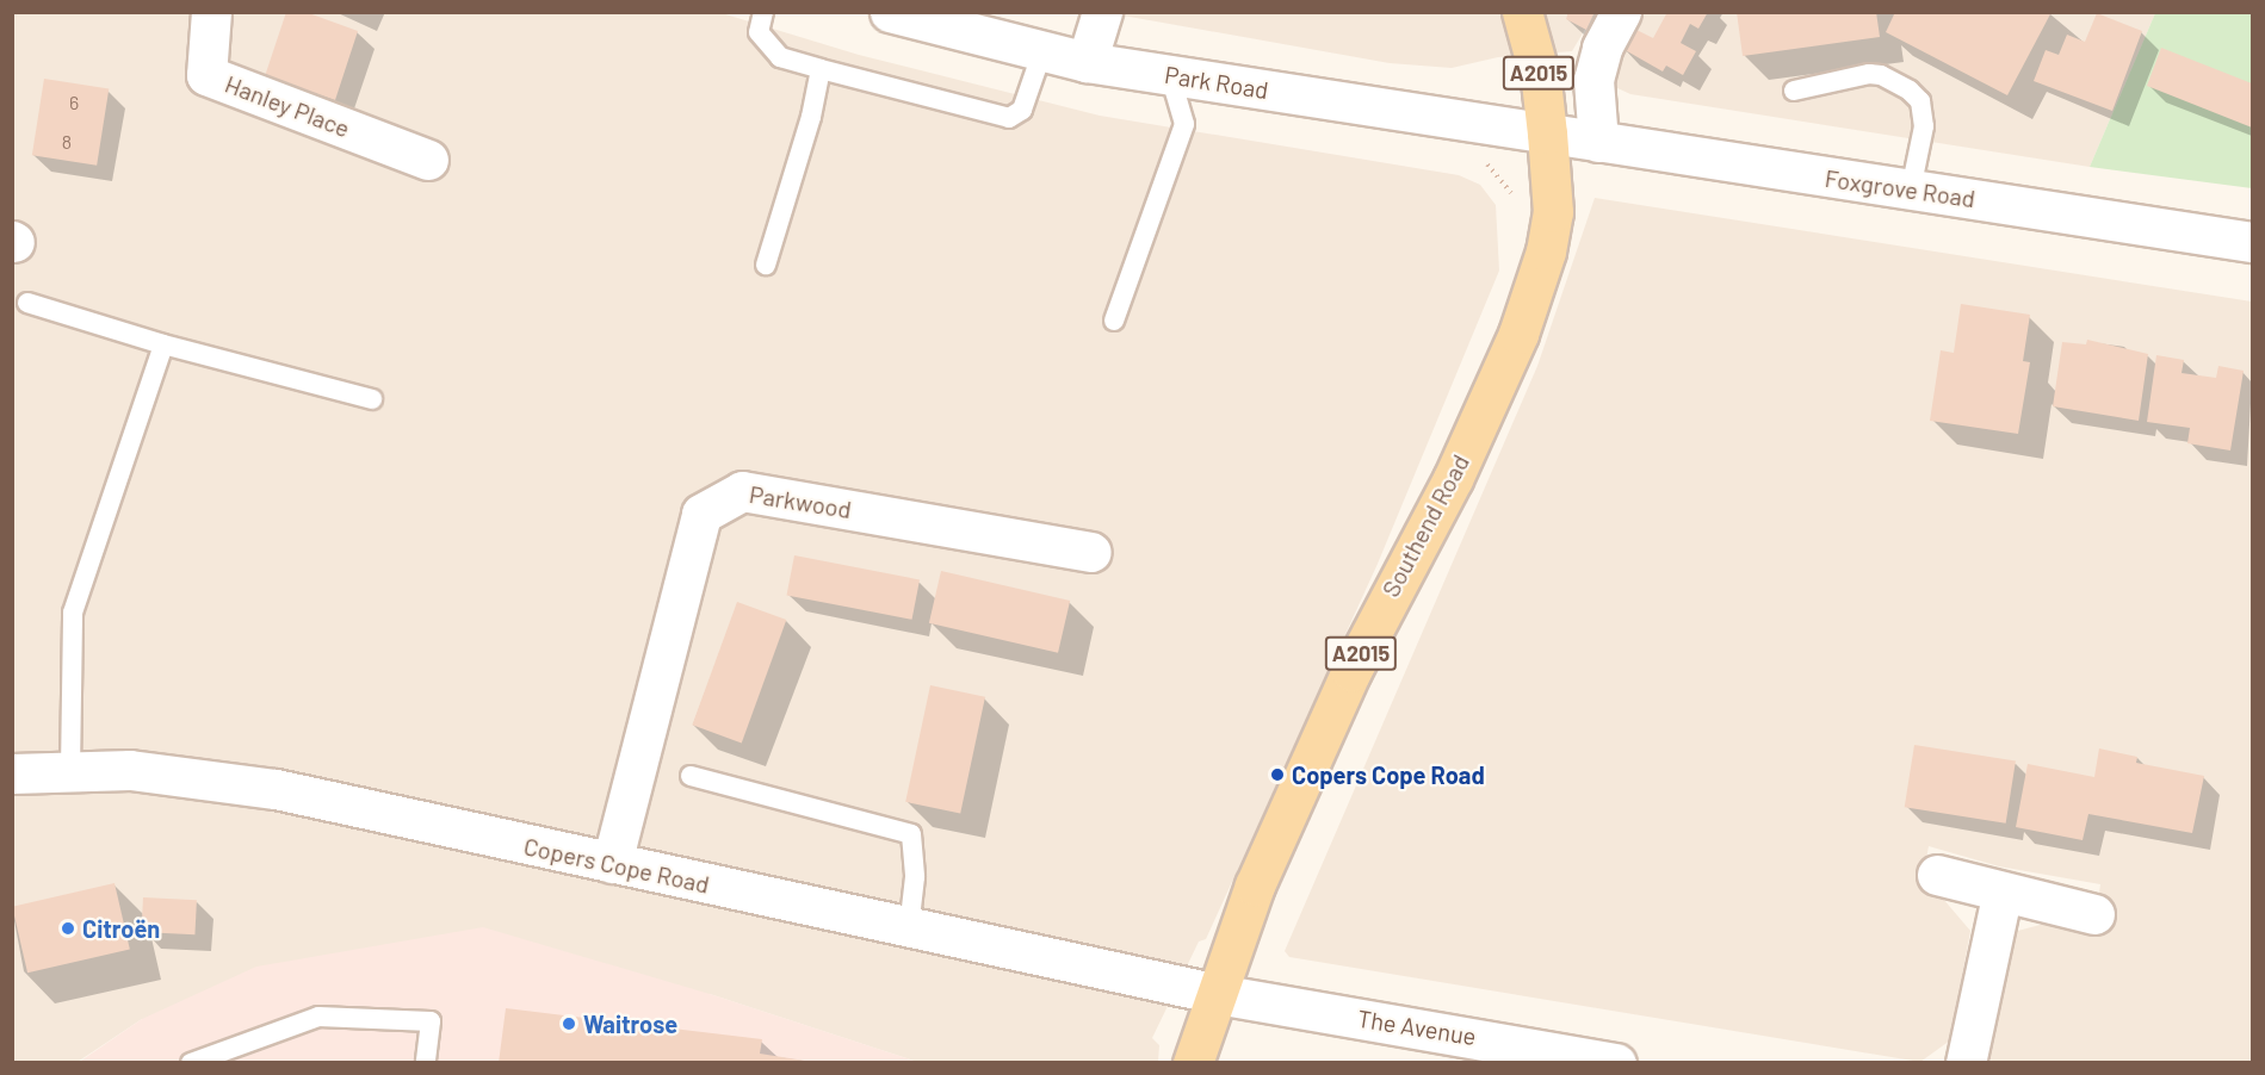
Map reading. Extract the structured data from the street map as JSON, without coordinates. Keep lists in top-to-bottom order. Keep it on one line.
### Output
{"streets":{"main road":["A2015","Southend Road"],"street":["Park Road","Hanley Place","Foxgrove Road","Parkwood","Copers Cope Road","The Avenue"]},"crossings":[["Park Road","Foxgrove Road"],["Park Road","Southend Road"],["Foxgrove Road","Southend Road"],["Parkwood","Copers Cope Road"],["Southend Road","Copers Cope Road"],["Southend Road","The Avenue"],["Copers Cope Road","The Avenue"]],"places":["Copers Cope Road","Citroën","Waitrose"],"house_numbers":["6","8"]}
